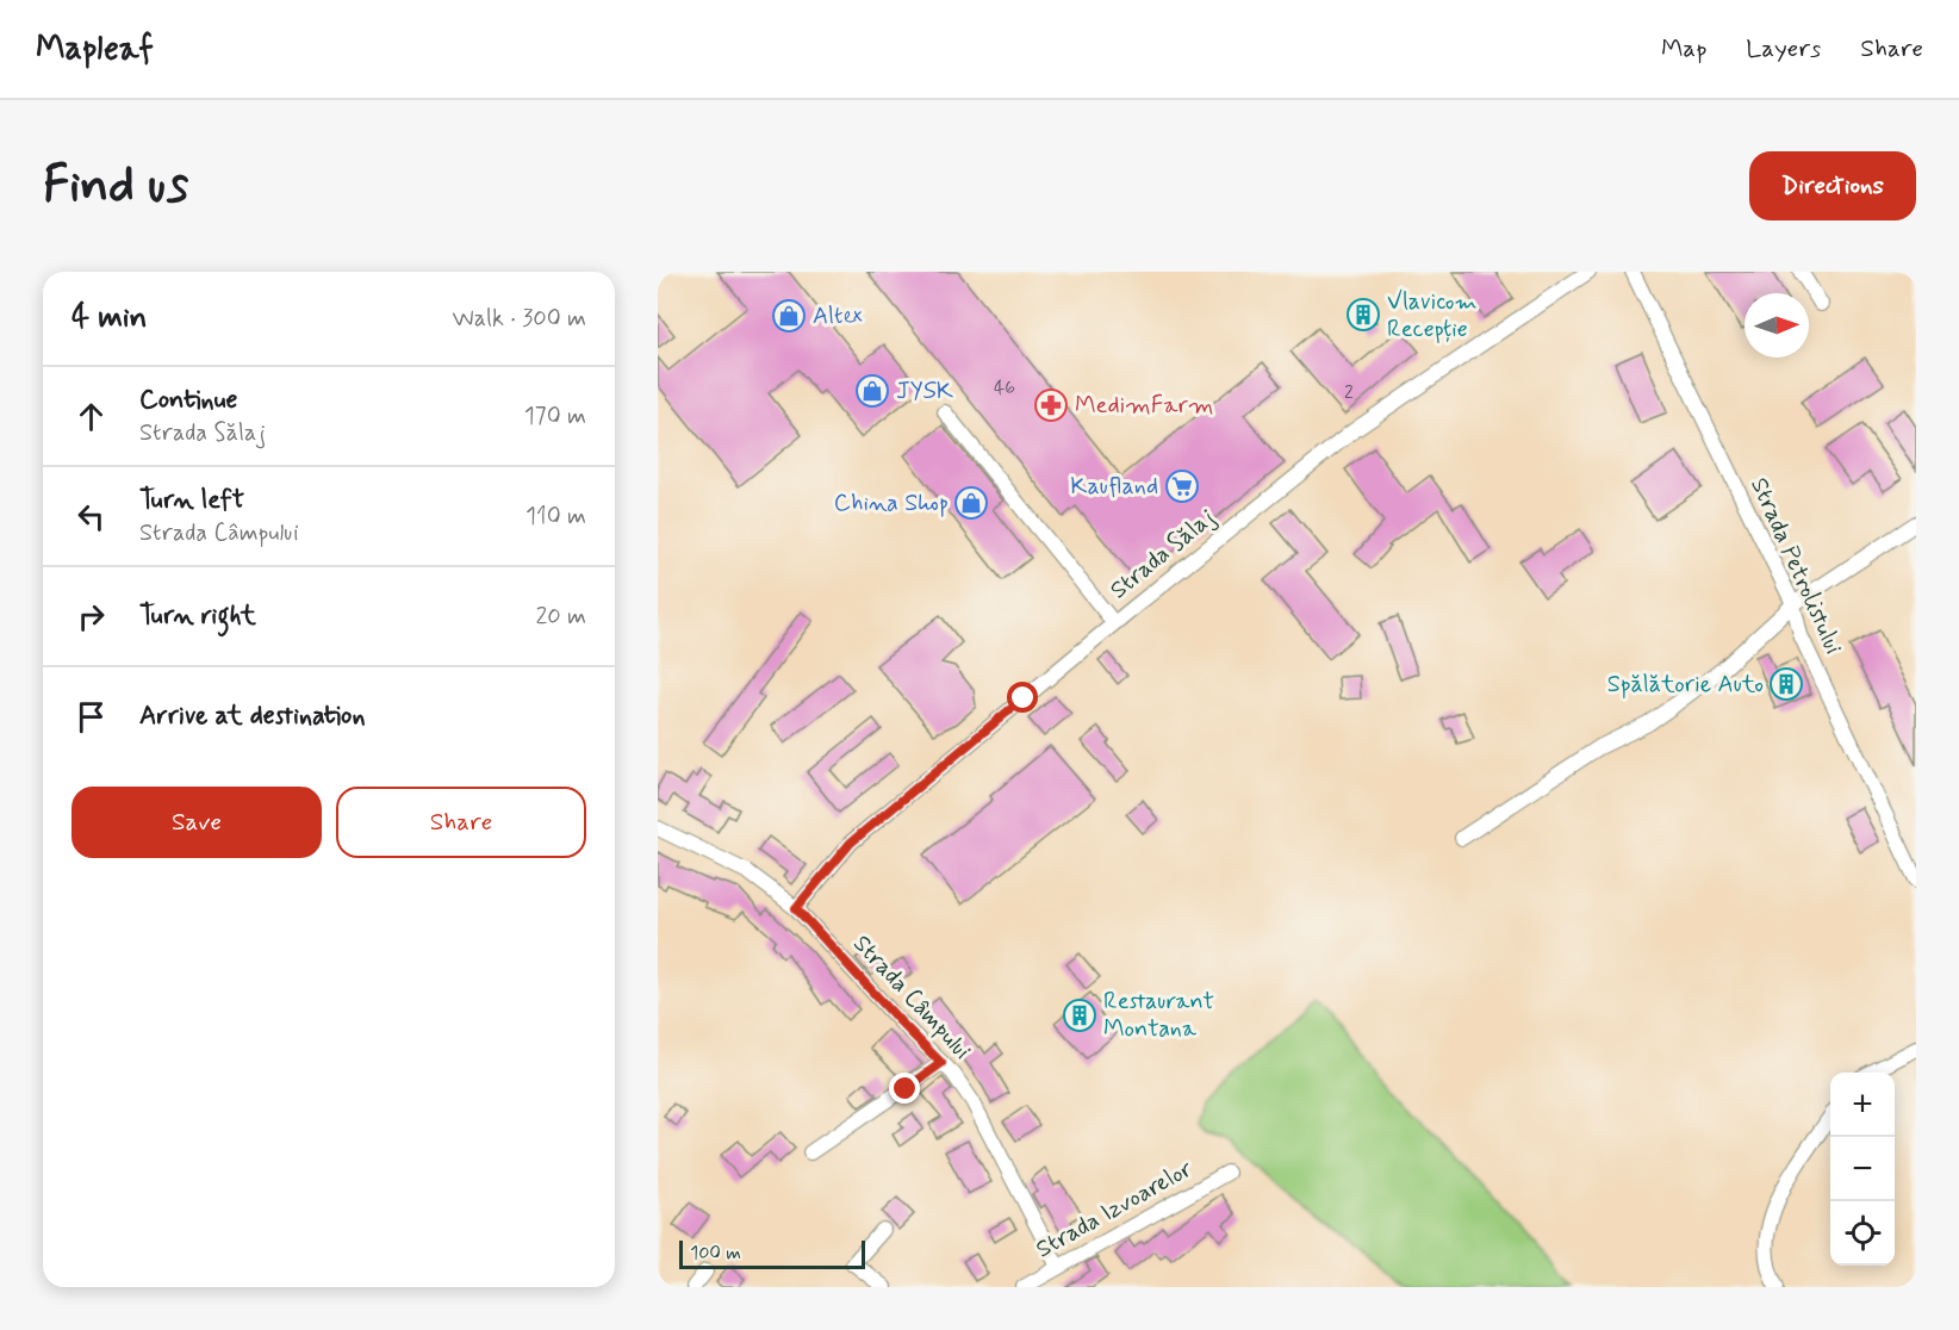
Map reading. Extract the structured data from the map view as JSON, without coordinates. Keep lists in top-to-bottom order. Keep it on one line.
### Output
{"streets":{"street":["Strada Sălaj","Strada Petrolistului","Strada Câmpului","Strada Izvoarelor"]},"crossings":[["Strada Sălaj","Strada Câmpului"],["Strada Câmpului","Strada Izvoarelor"]],"places":{"building":["Vlavicom Recepție","Spălătorie Auto","Restaurant Montana"],"shop":["Altex","JYSK","China Shop"],"pharmacy":["MedimFarm"],"supermarket":["Kaufland"]},"house_numbers":["46","2"],"scale_bar":"100 m","north":"right","page":{"header":"Mapleaf","nav":["Map","Layers","Share"],"buttons":["Directions",["Save","Share"]],"title":"Find us","heading":["4 min","Walk · 300 m"],"list":[["Continue","Strada Sălaj","170 m"],["Turn left","Strada Câmpului","110 m"],["Turn right","20 m"],"Arrive at destination"],"map_buttons":["+","−"],"scale":"100 m"}}
